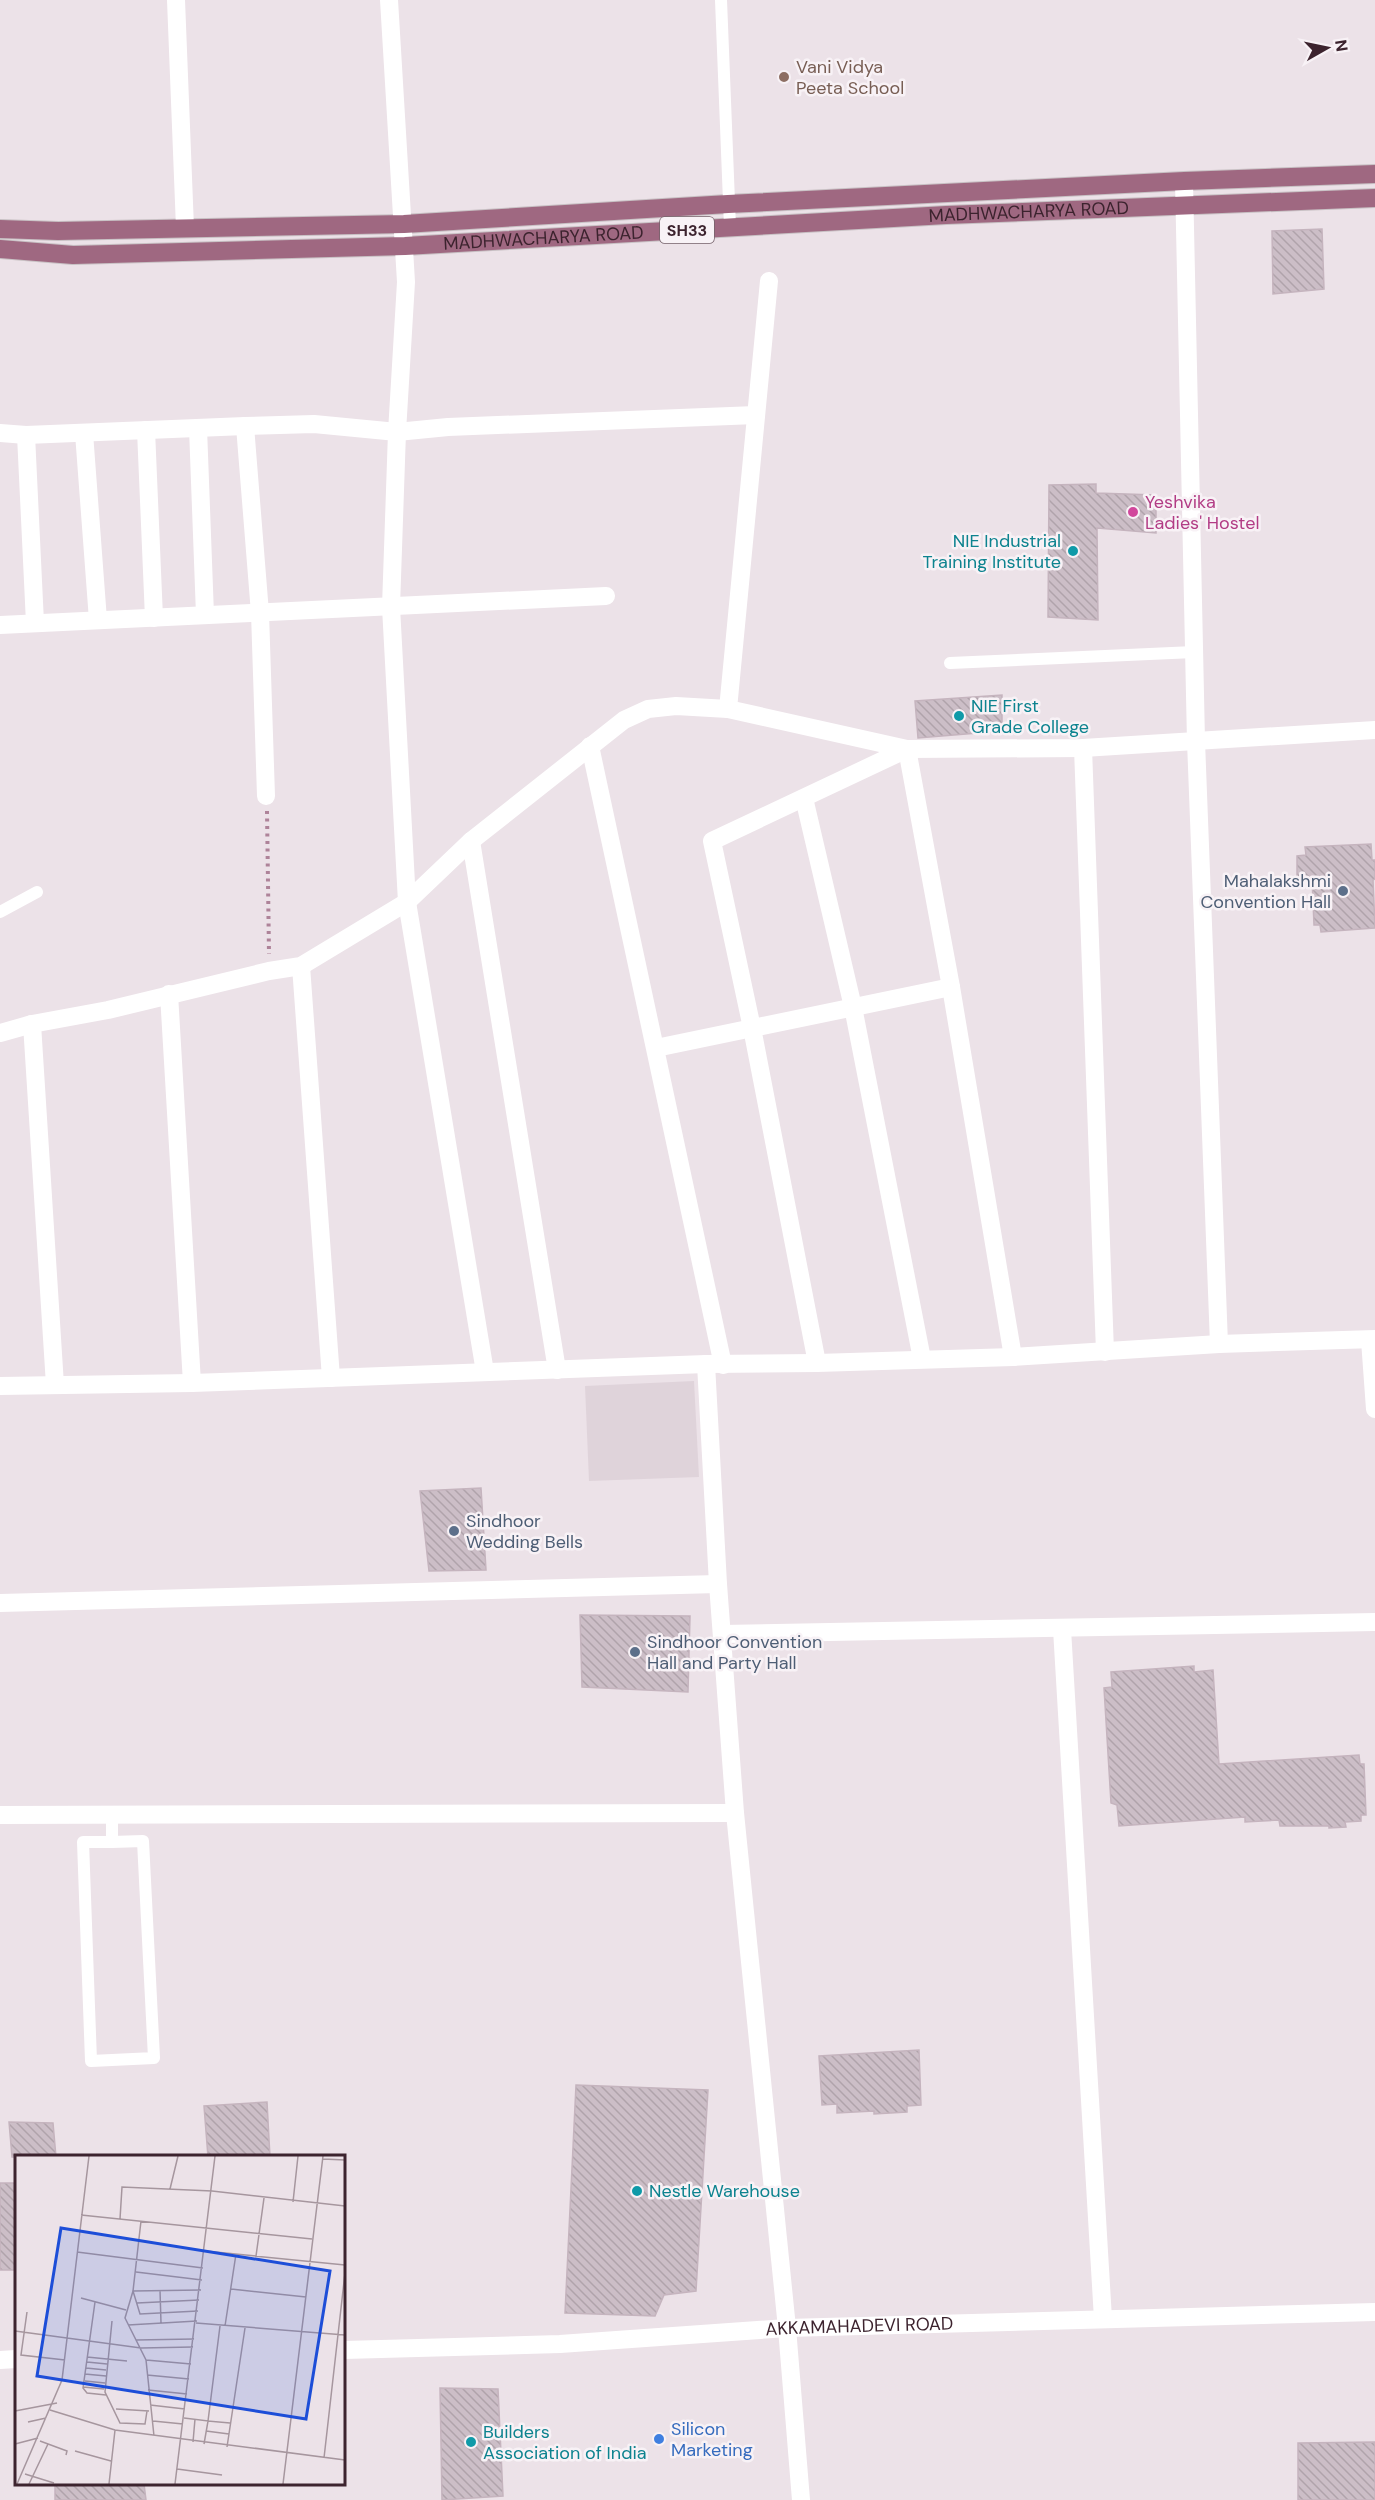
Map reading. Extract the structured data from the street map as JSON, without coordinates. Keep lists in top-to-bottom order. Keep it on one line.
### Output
{"streets":{"main road":["MADHWACHARYA ROAD","SH33"],"street":["AKKAMAHADEVI ROAD"]},"places":["Vani Vidya Peeta School","Yeshvika Ladies' Hostel","NIE Industrial Training Institute","NIE First Grade College","Mahalakshmi Convention Hall","Sindhoor Wedding Bells","Sindhoor Convention Hall and Party Hall","Nestle Warehouse","Silicon Marketing","Builders Association of India"],"north":"right"}
